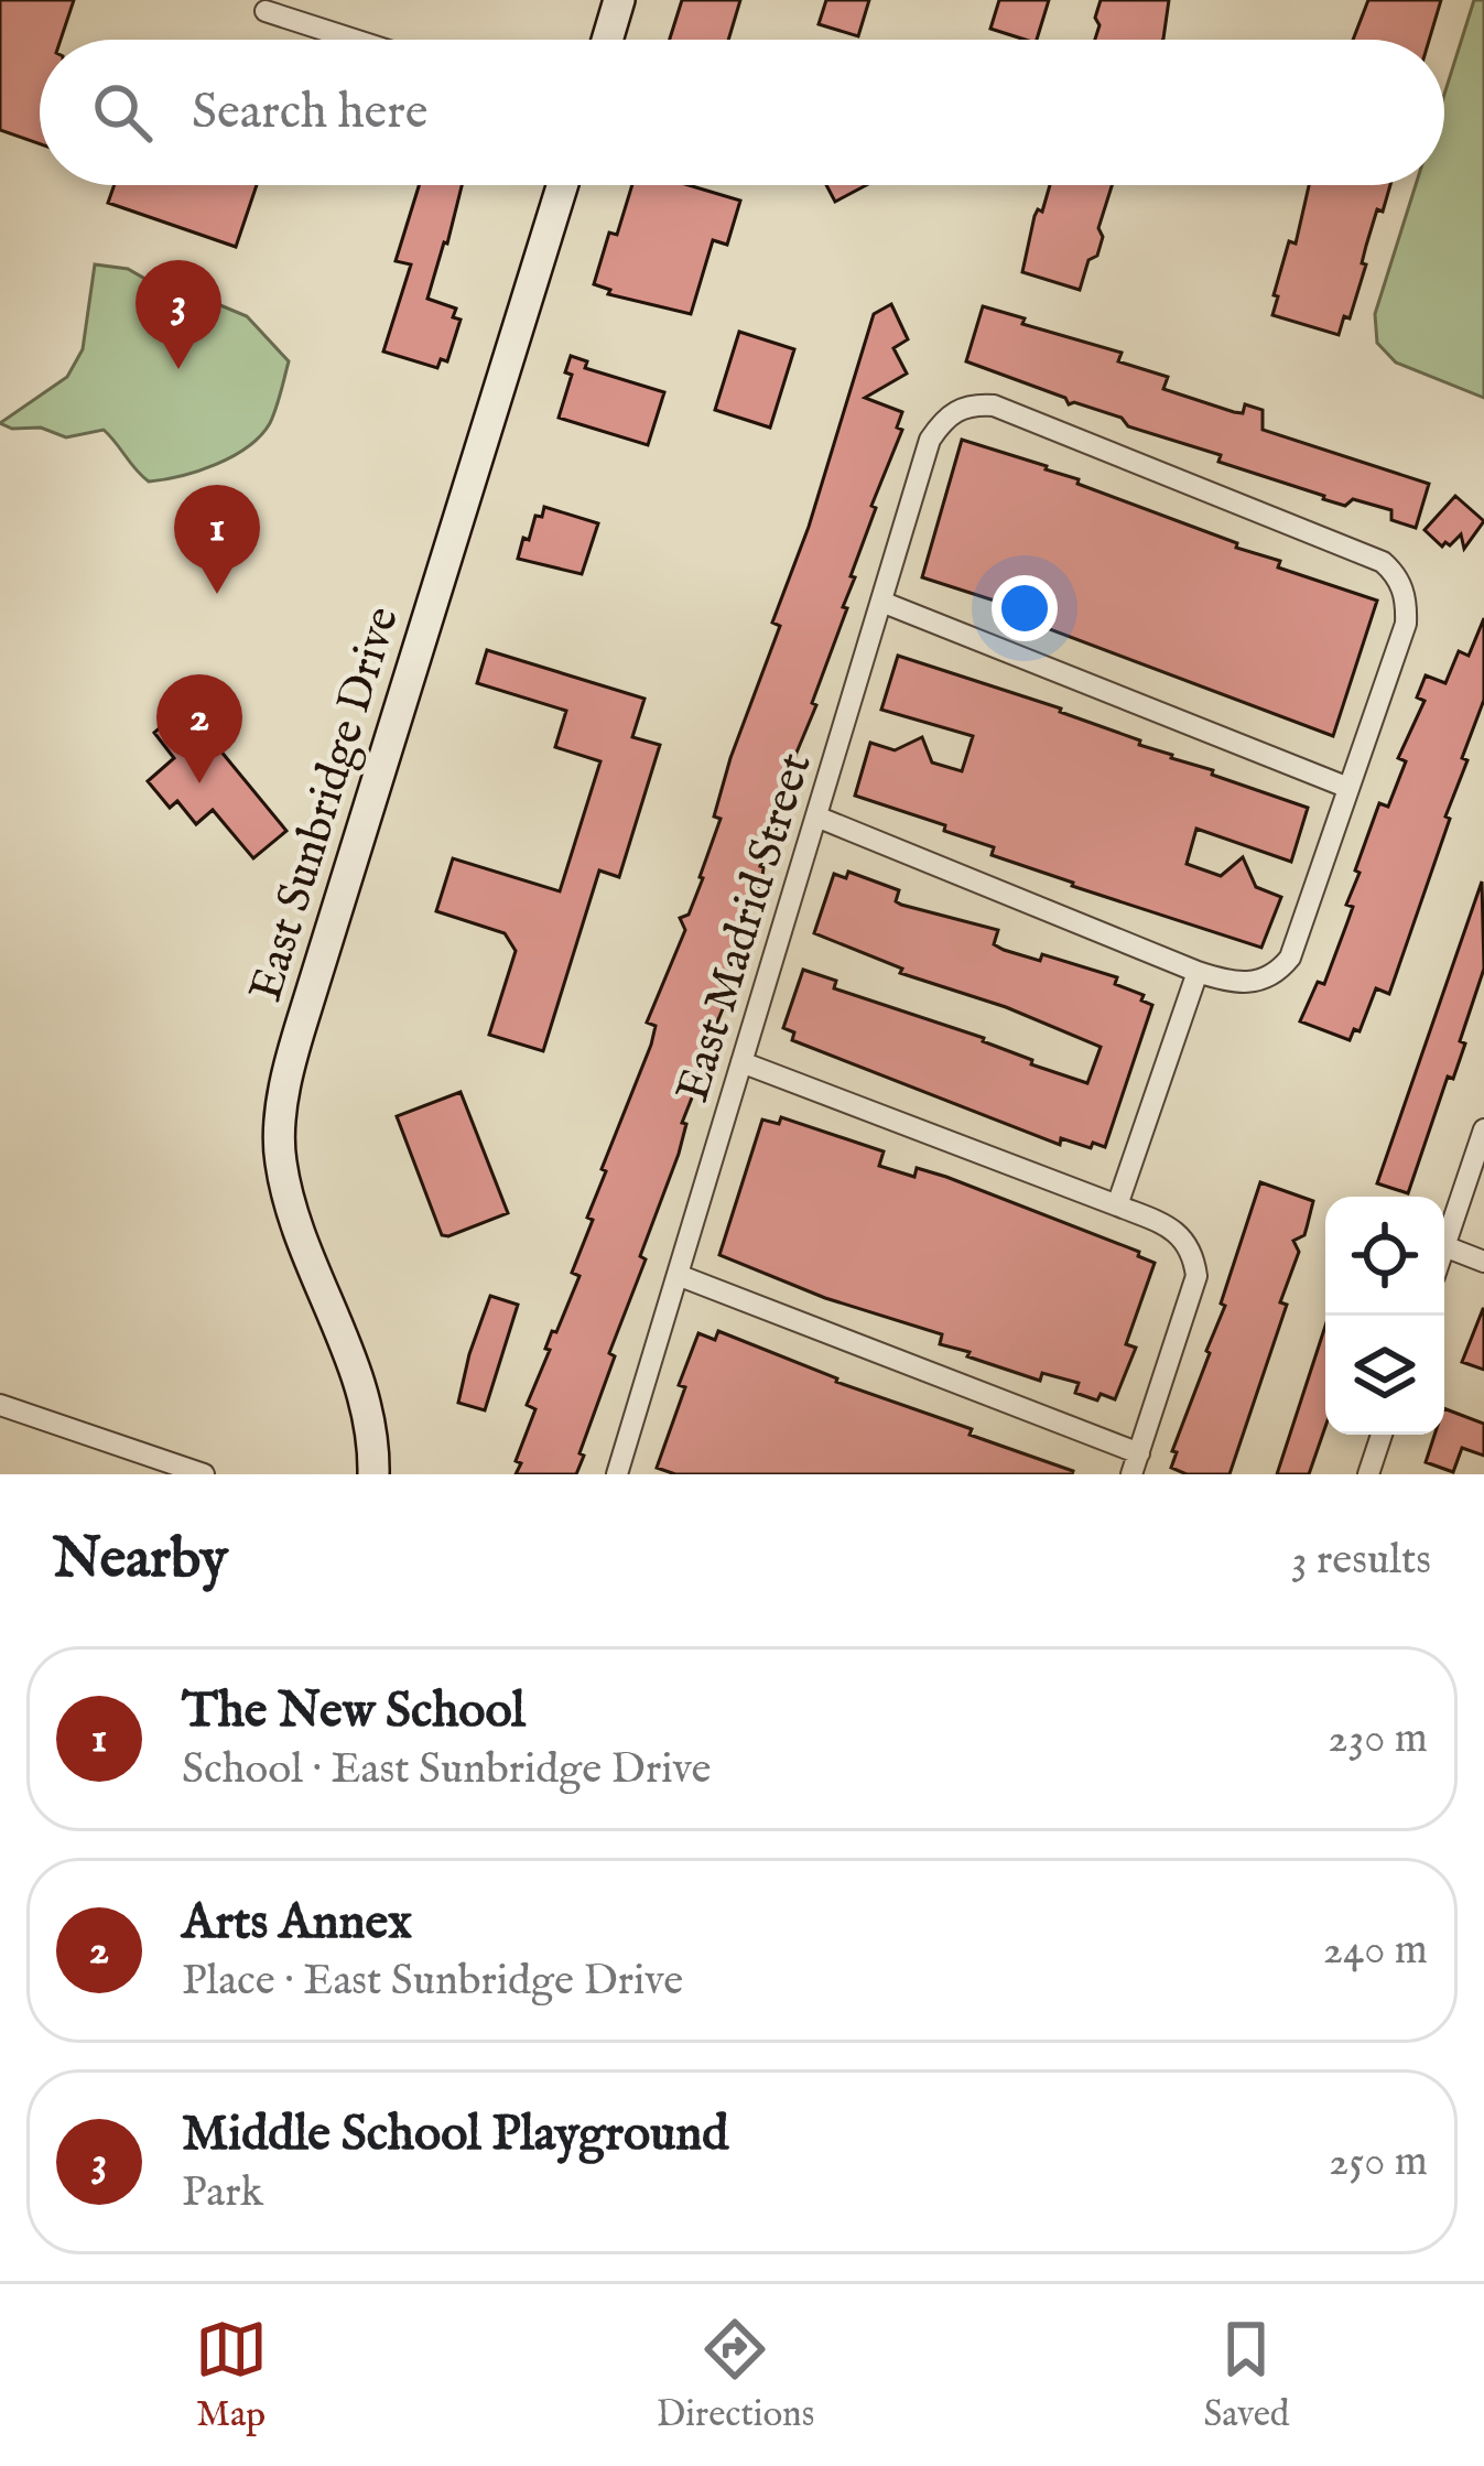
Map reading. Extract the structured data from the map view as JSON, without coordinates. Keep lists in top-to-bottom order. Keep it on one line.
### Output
{"streets":{"street":["East Sunbridge Drive","East Madrid Street"]},"page":{"search":"Search here","pins":["3","1","2"],"heading":["Nearby","3 results"],"list":[{"mark":"1","name":"The New School","note":"School · East Sunbridge Drive","value":"230 m"},{"mark":"2","name":"Arts Annex","note":"Place · East Sunbridge Drive","value":"240 m"},{"mark":"3","name":"Middle School Playground","note":"Park","value":"250 m"}],"nav":["Map","Directions","Saved"]}}
